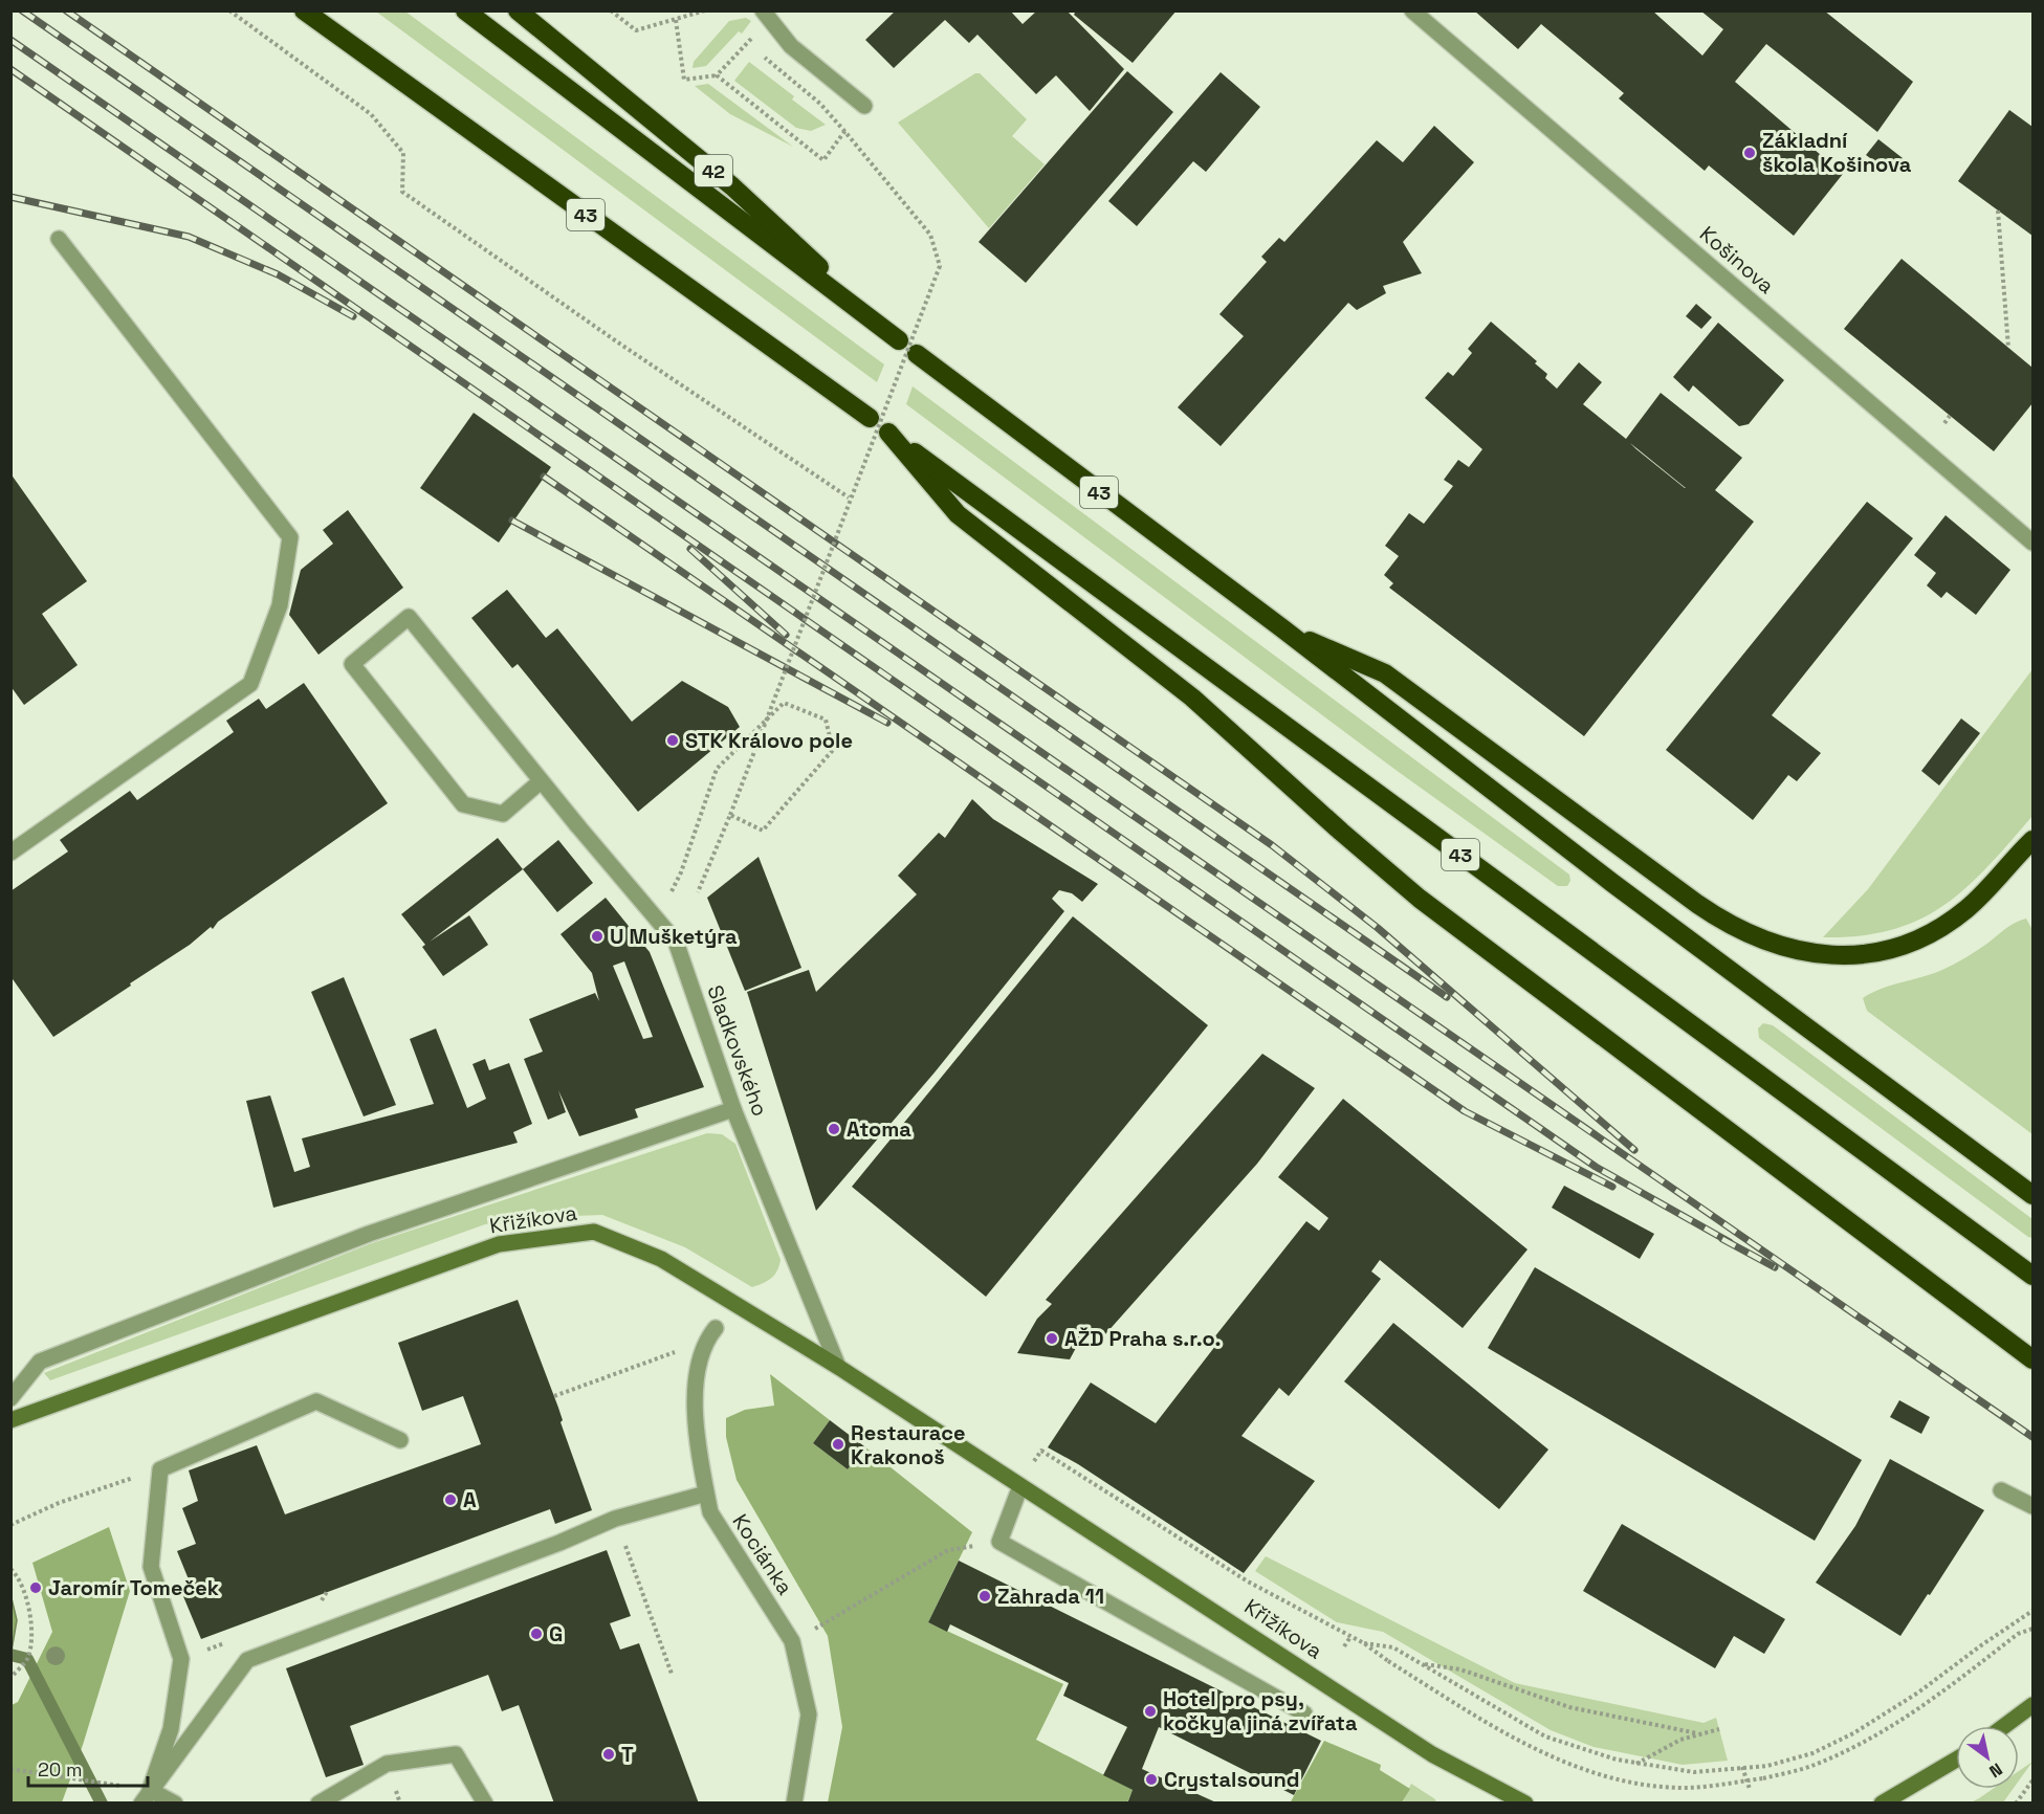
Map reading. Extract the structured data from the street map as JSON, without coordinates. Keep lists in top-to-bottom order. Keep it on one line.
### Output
{"streets":{"highway":["42","43"],"street":["Košinova","Sladkovského","Křižíkova","Kociánka"]},"crossings":[["Sladkovského","Křižíkova"]],"places":["Základní škola Košinova","STK Královo pole","U Mušketýra","Atoma","AŽD Praha s.r.o.","Restaurace Krakonoš","A","Jaromír Tomeček","Zahrada 11","G","Hotel pro psy, kočky a jiná zvířata","T","Crystalsound"],"scale_bar":"20 m","north":"bottom right"}
